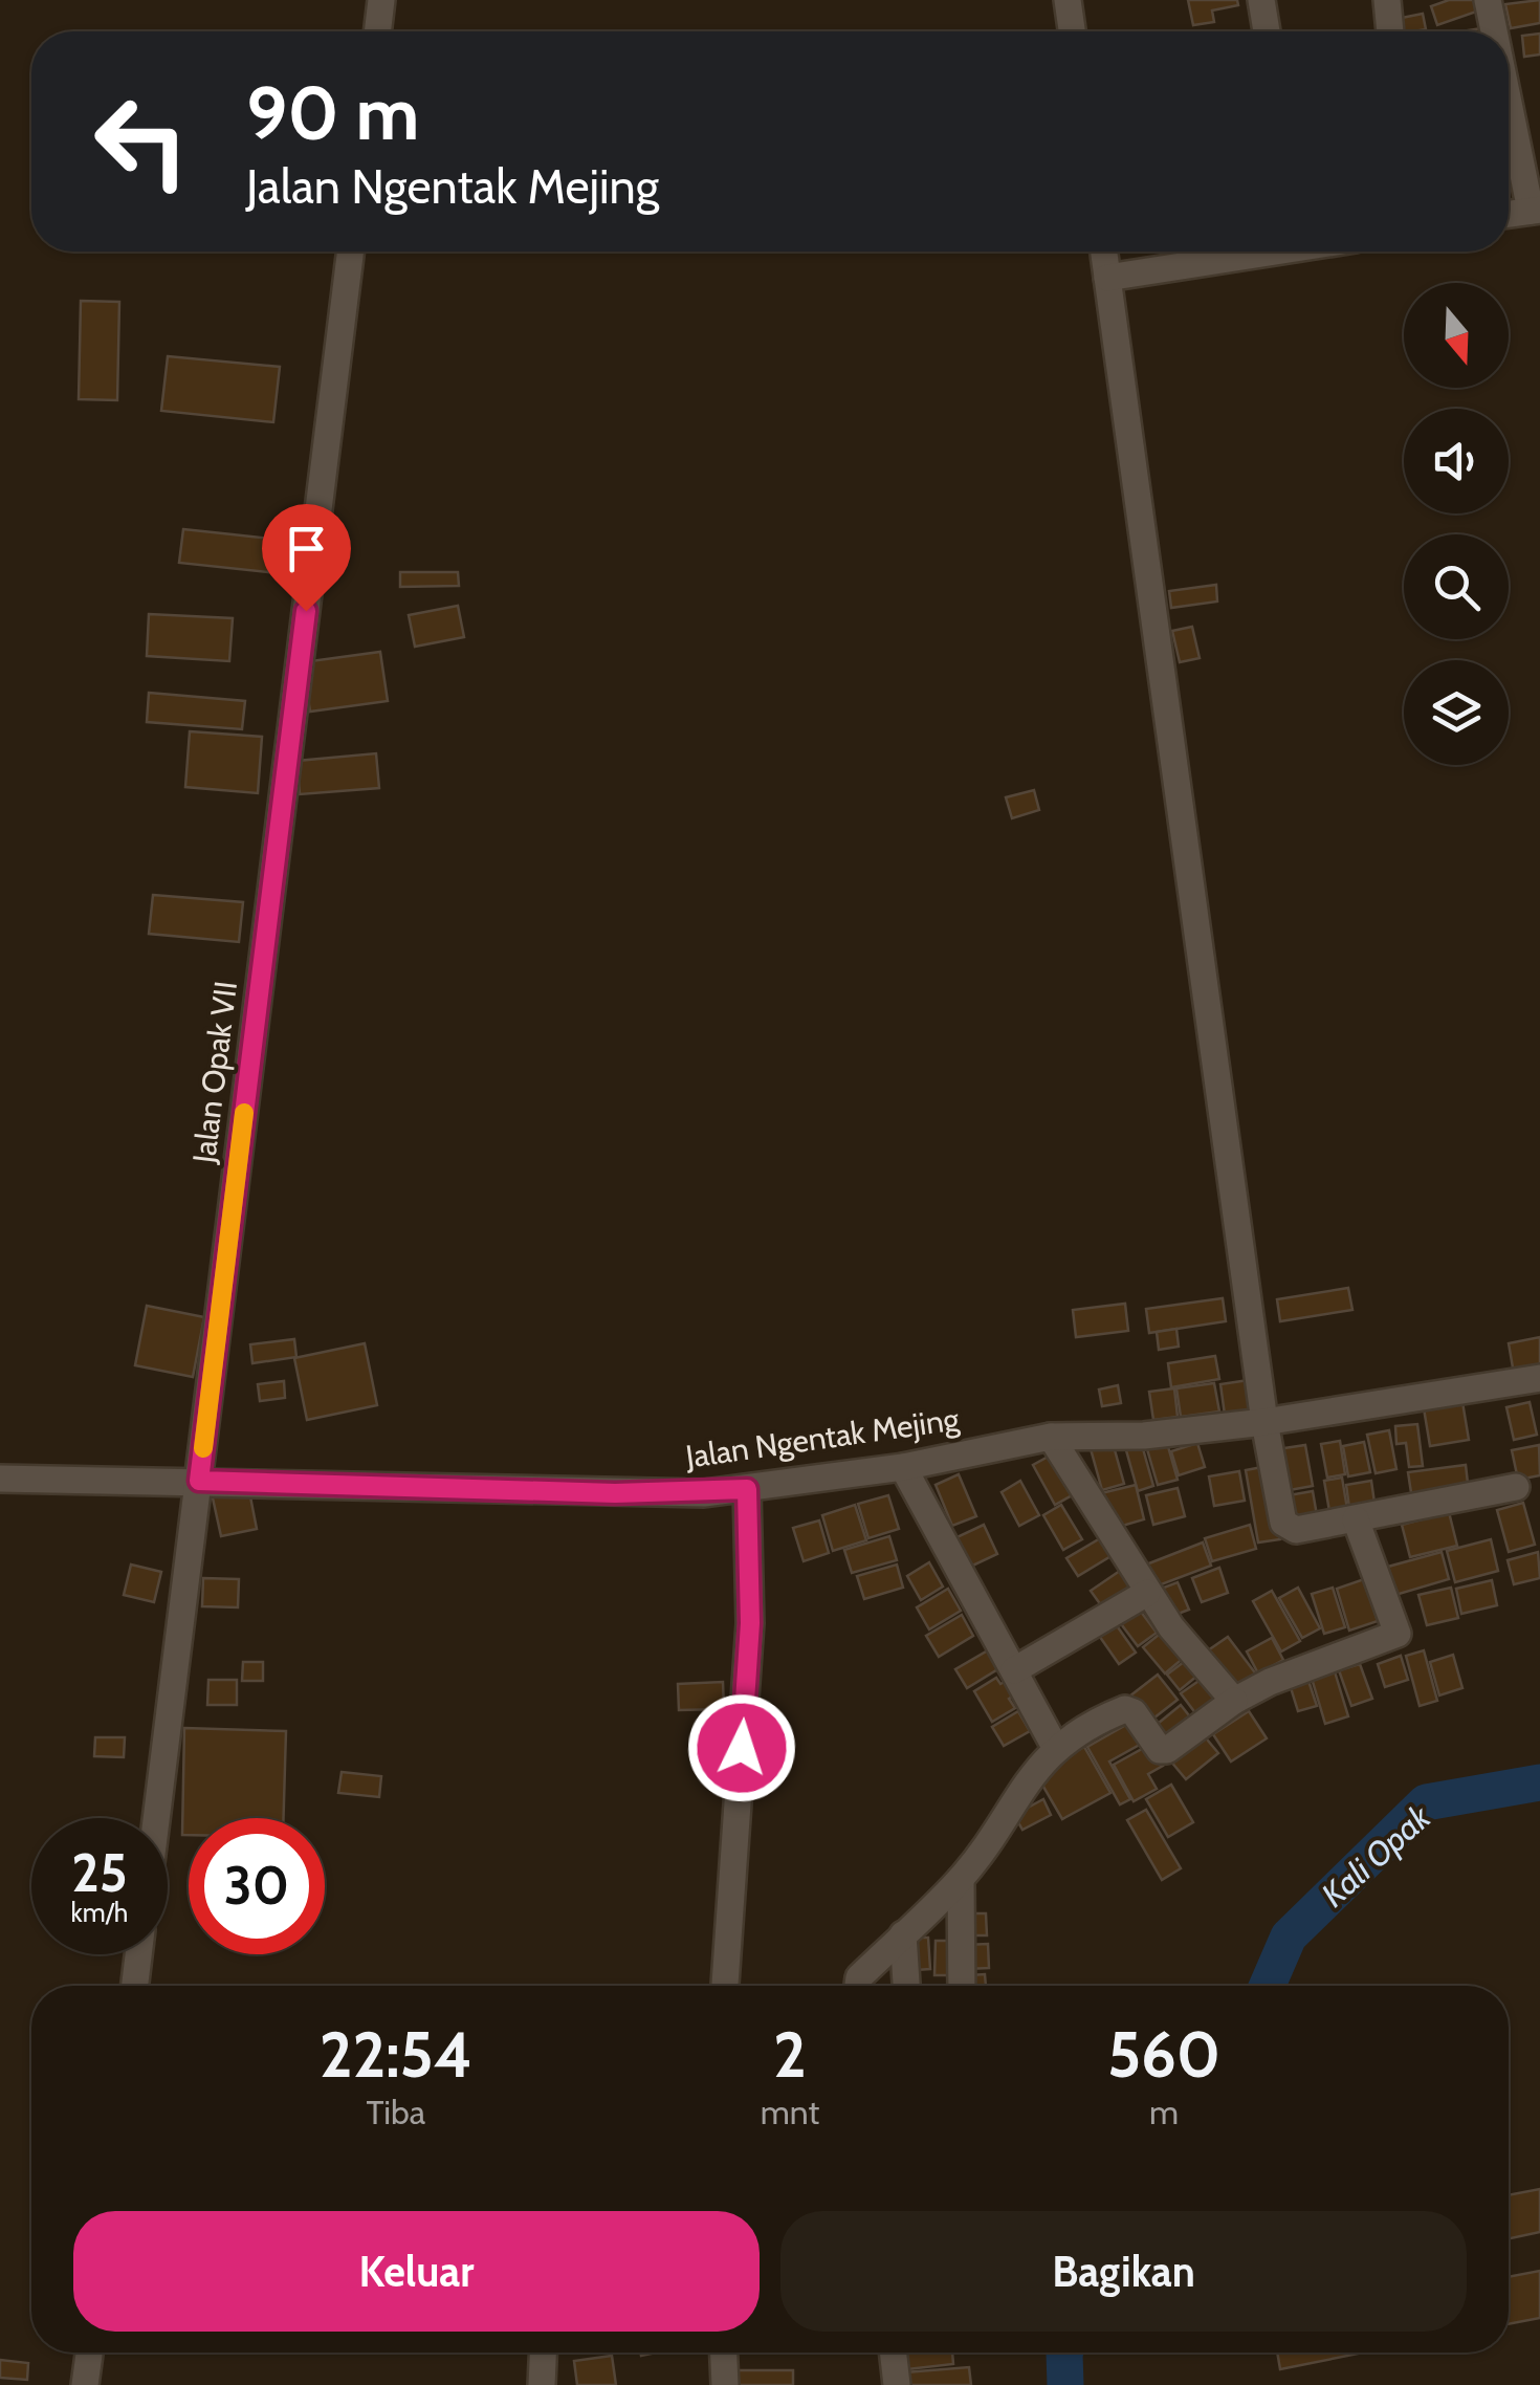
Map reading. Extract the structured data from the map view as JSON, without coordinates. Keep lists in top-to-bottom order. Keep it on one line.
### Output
{"streets":{"street":["Jalan Opak VII","Jalan Ngentak Mejing"]},"crossings":[["Jalan Opak VII","Jalan Ngentak Mejing"]],"water":["Kali Opak"],"north":"bottom","page":{"turn":["90 m","Jalan Ngentak Mejing"],"speed":"25 km/h","limit":"30","eta":["22:54","Tiba","2","mnt","560","m"],"buttons":["Keluar","Bagikan"]}}
